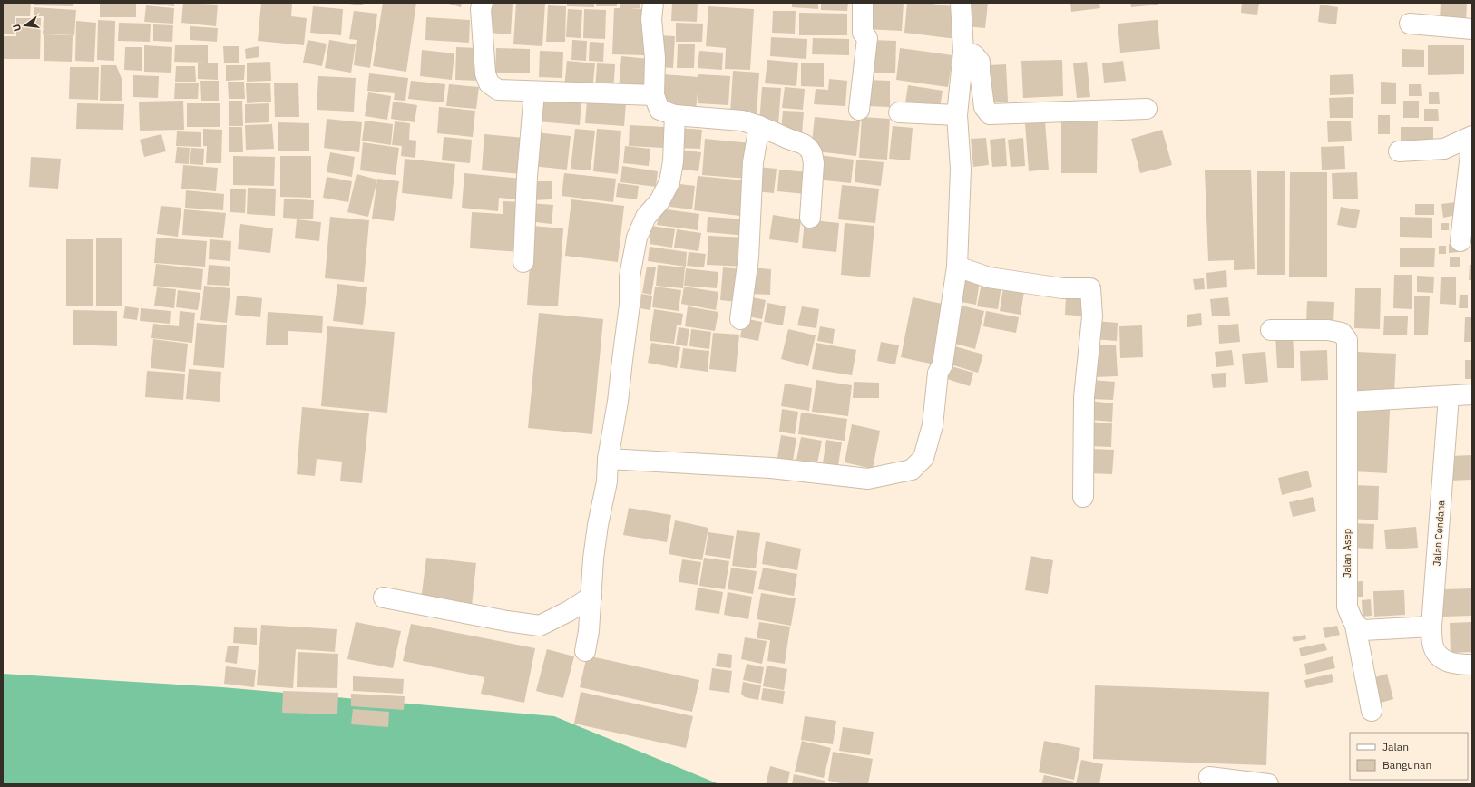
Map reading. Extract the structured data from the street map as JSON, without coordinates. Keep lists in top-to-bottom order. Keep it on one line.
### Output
{"streets":{"street":["Jalan Cendana","Jalan Asep"]},"legend":["Jalan","Bangunan"],"north":"left"}
